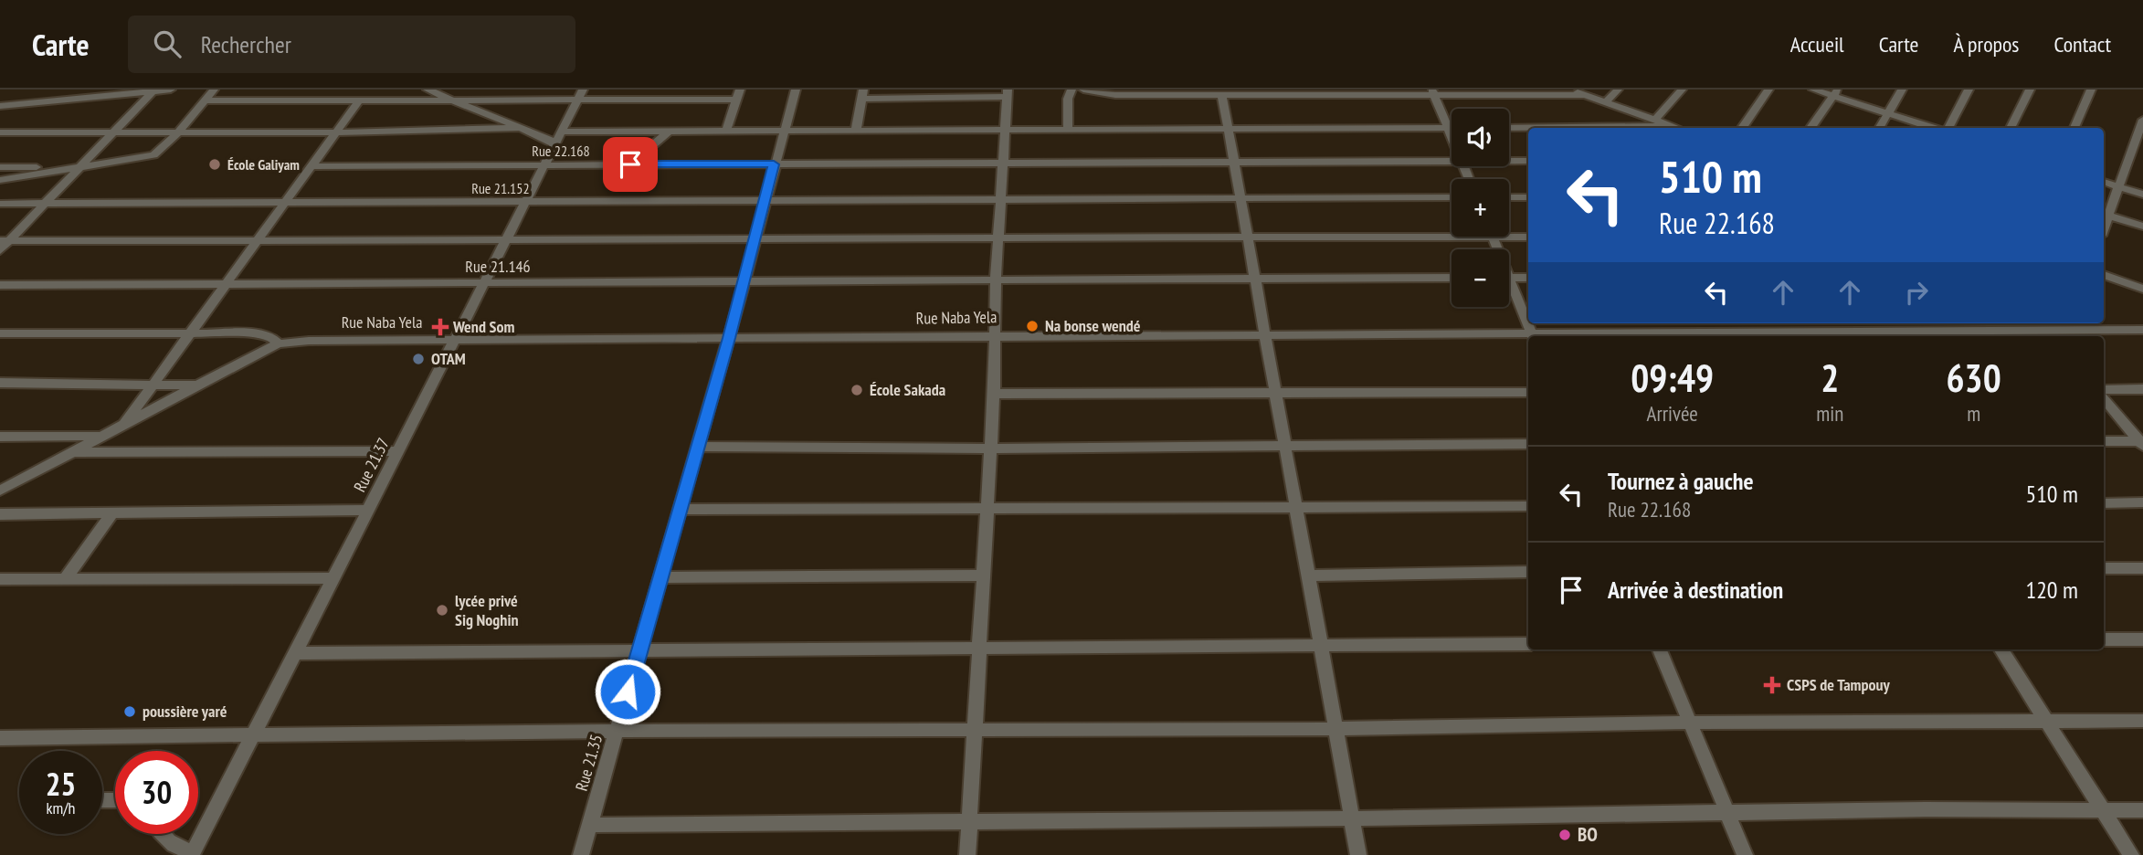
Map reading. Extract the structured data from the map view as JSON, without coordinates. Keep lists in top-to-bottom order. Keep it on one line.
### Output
{"streets":{"street":["Rue 22.168","Rue 21.152","Rue 21.146","Rue Naba Yela","Rue 21.37","Rue 21.35"]},"crossings":[["Rue 22.168","Rue 21.37"],["Rue 22.168","Rue 21.35"],["Rue 21.152","Rue 21.37"],["Rue 21.152","Rue 21.35"],["Rue 21.146","Rue 21.37"],["Rue 21.146","Rue 21.35"],["Rue Naba Yela","Rue 21.37"],["Rue Naba Yela","Rue 21.35"]],"places":{"other":["École Galiyam","Na bonse wendé","OTAM","École Sakada","lycée privé Sig Noghin","poussière yaré","BO"],"health":["Wend Som","CSPS de Tampouy"]},"page":{"header":"Carte","search":"Rechercher","nav":["Accueil","Carte","À propos","Contact"],"map_buttons":["+","−"],"turn":["510 m","Rue 22.168"],"eta":["09:49","Arrivée","2","min","630","m"],"list":[{"name":"Tournez à gauche","note":"Rue 22.168","value":"510 m"},{"name":"Arrivée à destination","value":"120 m"}],"speed":"25 km/h","limit":"30"}}
